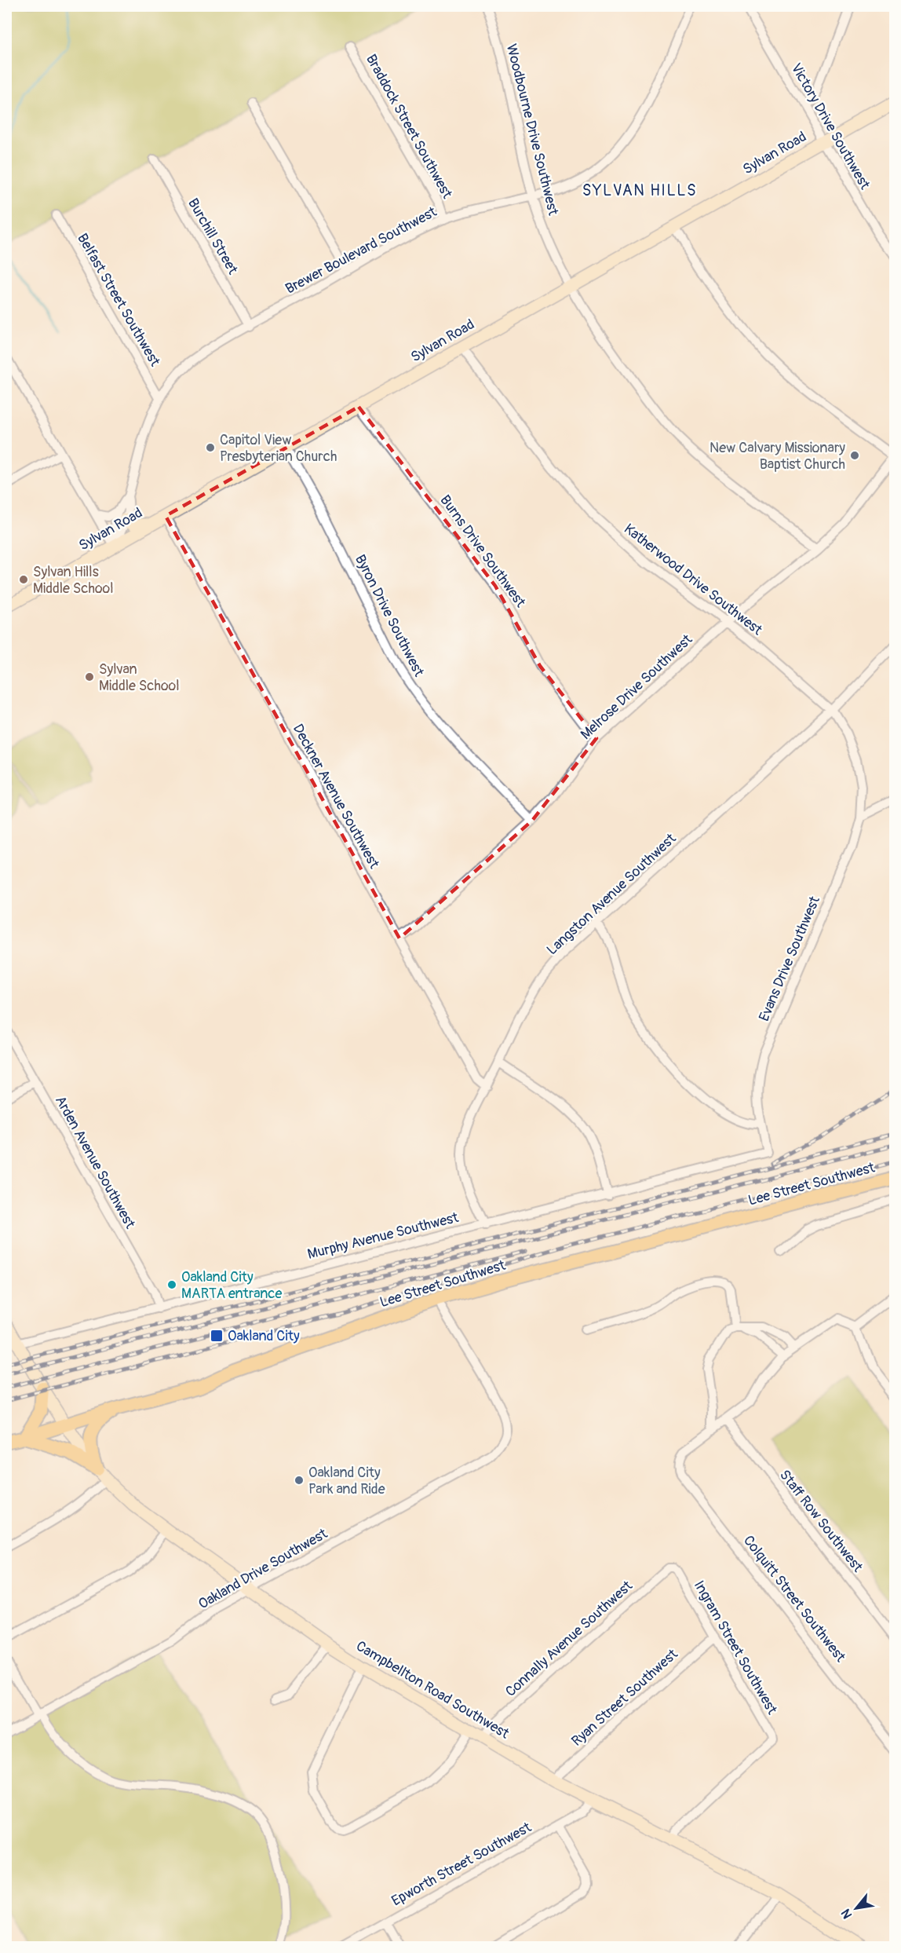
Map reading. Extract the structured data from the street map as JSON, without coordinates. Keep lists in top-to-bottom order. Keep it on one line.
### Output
{"streets":{"main road":["Sylvan Road","Lee Street Southwest","Campbellton Road Southwest"],"street":["Braddock Street Southwest","Victory Drive Southwest","Woodbourne Drive Southwest","Burchill Street","Brewer Boulevard Southwest","Belfast Street Southwest","Burns Drive Southwest","Katherwood Drive Southwest","Byron Drive Southwest","Melrose Drive Southwest","Deckner Avenue Southwest","Langston Avenue Southwest","Evans Drive Southwest","Arden Avenue Southwest","Murphy Avenue Southwest","Staff Row Southwest","Oakland Drive Southwest","Colquitt Street Southwest","Connally Avenue Southwest","Ingram Street Southwest","Ryan Street Southwest","Epworth Street Southwest"]},"crossings":[["Braddock Street Southwest","Brewer Boulevard Southwest"],["Victory Drive Southwest","Sylvan Road"],["Woodbourne Drive Southwest","Sylvan Road"],["Woodbourne Drive Southwest","Brewer Boulevard Southwest"],["Woodbourne Drive Southwest","Melrose Drive Southwest"],["Sylvan Road","Brewer Boulevard Southwest"],["Sylvan Road","Burns Drive Southwest"],["Sylvan Road","Katherwood Drive Southwest"],["Sylvan Road","Byron Drive Southwest"],["Sylvan Road","Deckner Avenue Southwest"],["Burchill Street","Brewer Boulevard Southwest"],["Brewer Boulevard Southwest","Belfast Street Southwest"],["Burns Drive Southwest","Melrose Drive Southwest"],["Katherwood Drive Southwest","Melrose Drive Southwest"],["Katherwood Drive Southwest","Langston Avenue Southwest"],["Katherwood Drive Southwest","Evans Drive Southwest"],["Byron Drive Southwest","Melrose Drive Southwest"],["Melrose Drive Southwest","Deckner Avenue Southwest"],["Deckner Avenue Southwest","Langston Avenue Southwest"],["Langston Avenue Southwest","Murphy Avenue Southwest"],["Evans Drive Southwest","Murphy Avenue Southwest"],["Arden Avenue Southwest","Murphy Avenue Southwest"],["Lee Street Southwest","Oakland Drive Southwest"],["Lee Street Southwest","Campbellton Road Southwest"],["Murphy Avenue Southwest","Campbellton Road Southwest"],["Oakland Drive Southwest","Campbellton Road Southwest"],["Connally Avenue Southwest","Ingram Street Southwest"],["Connally Avenue Southwest","Campbellton Road Southwest"],["Ingram Street Southwest","Campbellton Road Southwest"],["Ingram Street Southwest","Ryan Street Southwest"],["Campbellton Road Southwest","Ryan Street Southwest"],["Campbellton Road Southwest","Epworth Street Southwest"]],"districts":["SYLVAN HILLS"],"places":{"other":["Capitol View Presbyterian Church","New Calvary Missionary Baptist Church","Sylvan Hills Middle School","Sylvan Middle School","Oakland City MARTA entrance","Oakland City Park and Ride"],"transit":["Oakland City"]},"north":"bottom left"}
